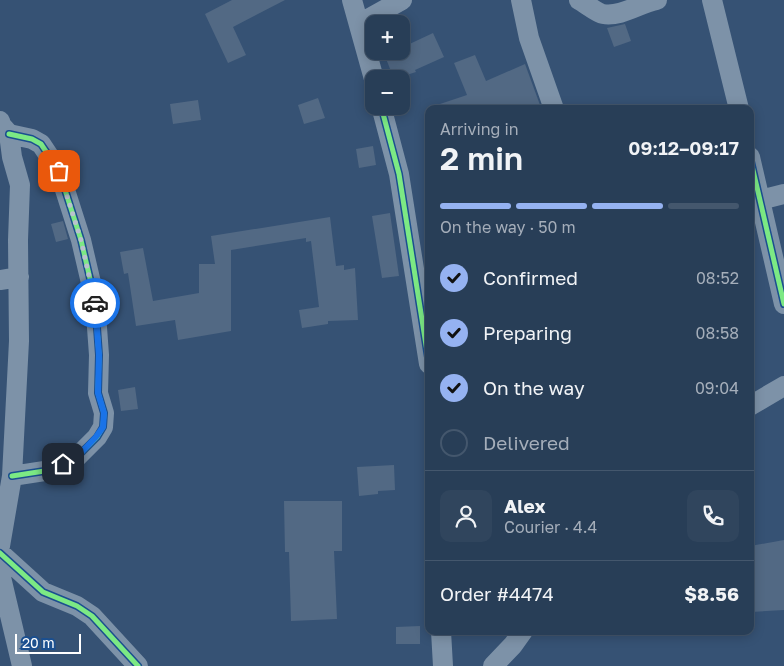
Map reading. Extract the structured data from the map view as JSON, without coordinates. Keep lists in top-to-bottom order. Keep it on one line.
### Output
{"scale_bar":"20 m","page":{"map_buttons":["+","−"],"heading":["2 min","Arriving in","09:12–09:17"],"panel":["Alex","Courier · 4.4","Order #4474","$8.56"],"bar":"On the way · 50 m","list":[["Confirmed","08:52"],["Preparing","08:58"],["On the way","09:04"],"Delivered"],"scale":"20 m"}}
